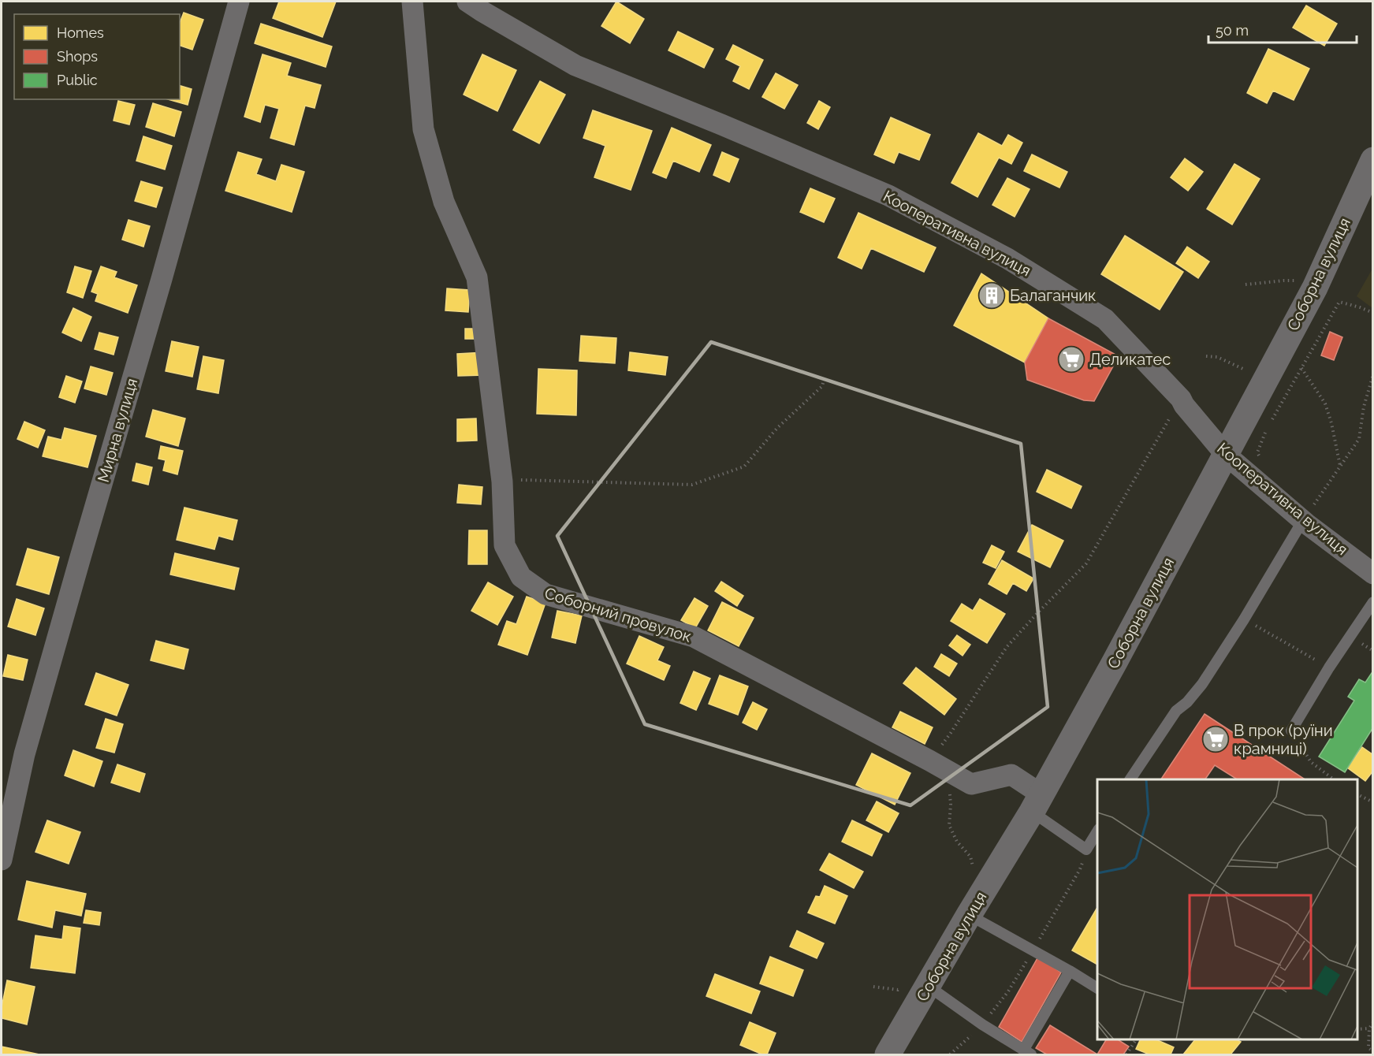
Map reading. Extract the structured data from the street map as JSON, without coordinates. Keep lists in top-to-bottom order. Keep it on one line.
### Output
{"streets":{"street":["Кооперативна вулиця","Соборна вулиця","Мирна вулиця","Соборний провулок"]},"crossings":[["Кооперативна вулиця","Соборна вулиця"],["Соборна вулиця","Соборний провулок"]],"places":{"building":["Балаганчик"],"supermarket":["Деликатес","В прок (руїни крамниці)"]},"legend":["Homes","Shops","Public"],"scale_bar":"50 m"}
